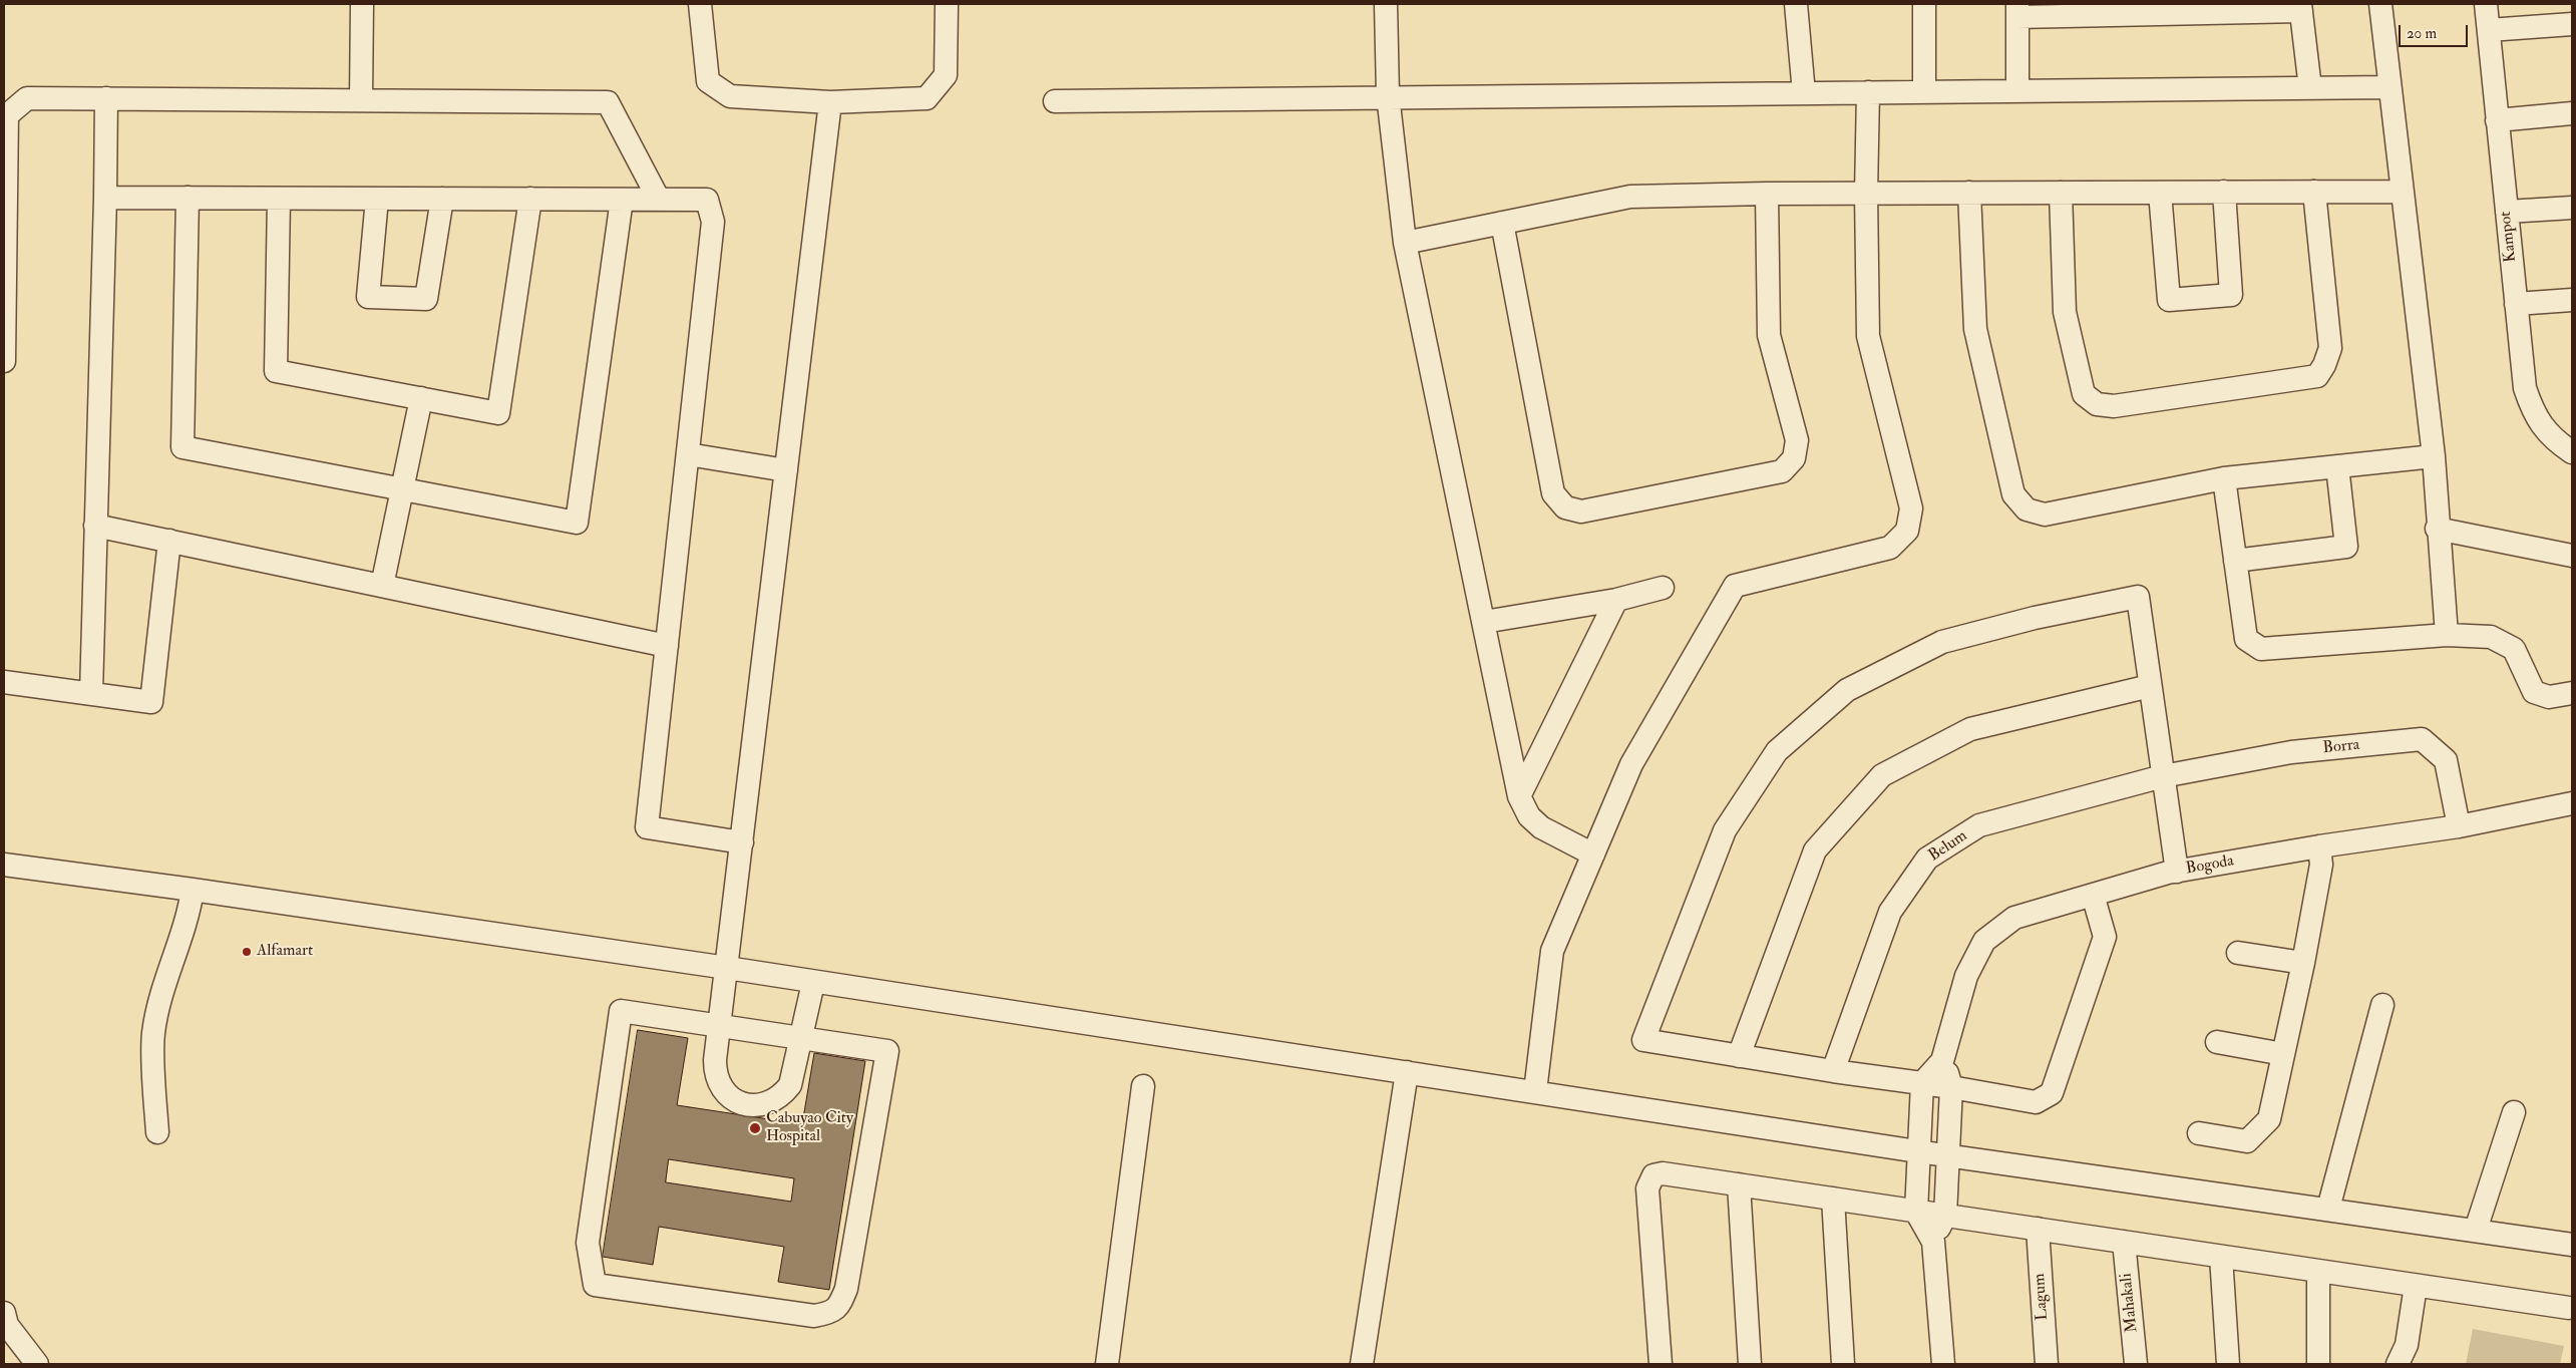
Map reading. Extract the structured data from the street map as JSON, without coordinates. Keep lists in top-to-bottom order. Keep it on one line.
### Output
{"streets":{"street":["Kampot","Borra","Belum","Bogoda","Lagum","Mahakali"]},"crossings":[["Borra","Belum"],["Borra","Bogoda"]],"places":["Alfamart","Cabuyao City Hospital"],"scale_bar":"20 m"}
